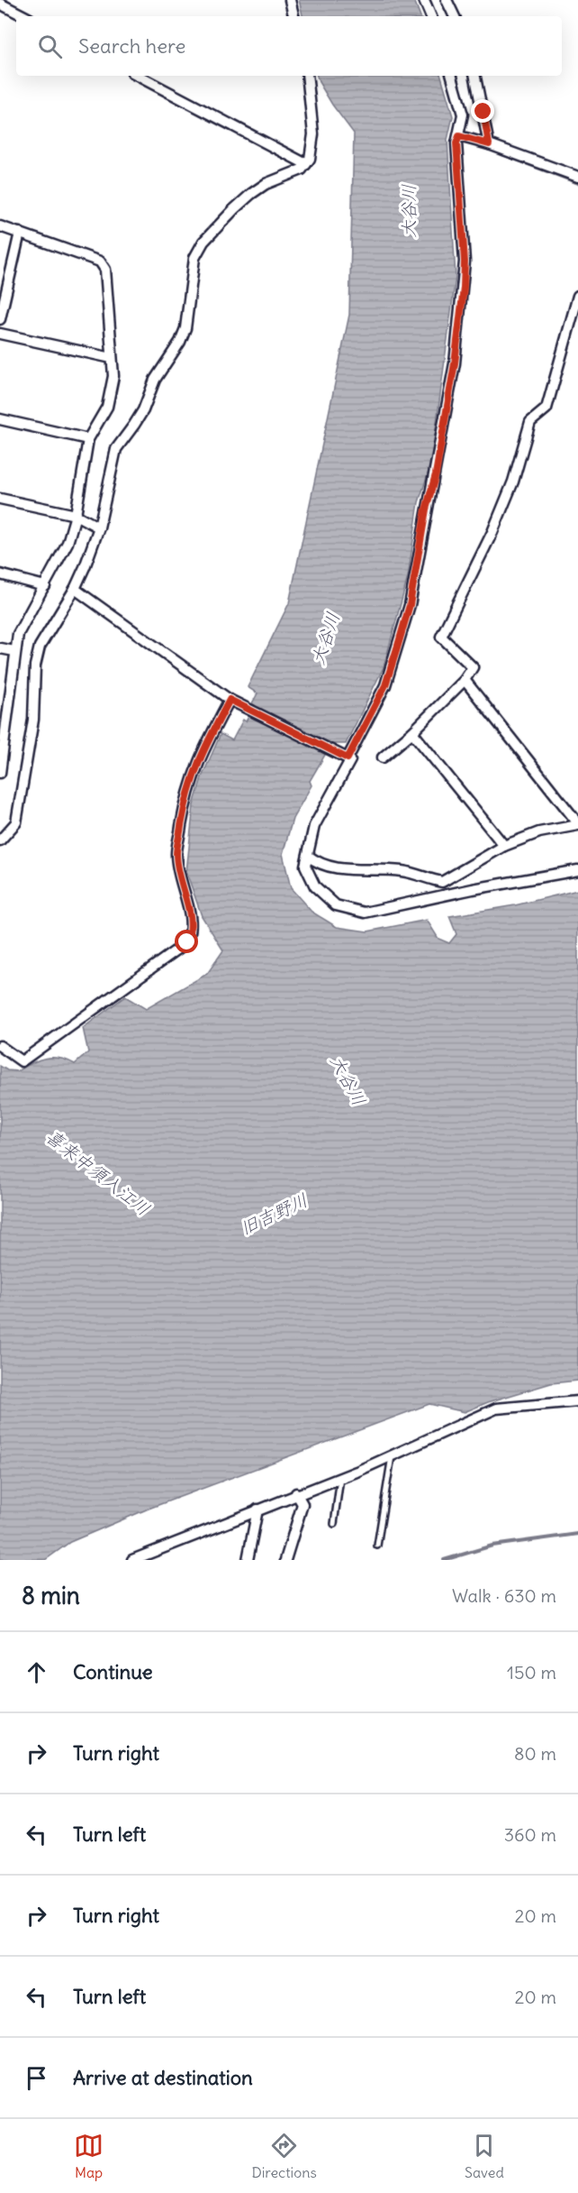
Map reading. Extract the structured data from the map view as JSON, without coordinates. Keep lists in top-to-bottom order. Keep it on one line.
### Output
{"water":["大谷川","喜来中須入江川","旧吉野川"],"page":{"search":"Search here","heading":["8 min","Walk · 630 m"],"list":[["Continue","150 m"],["Turn right","80 m"],["Turn left","360 m"],["Turn right","20 m"],["Turn left","20 m"],"Arrive at destination"],"nav":["Map","Directions","Saved"]}}
